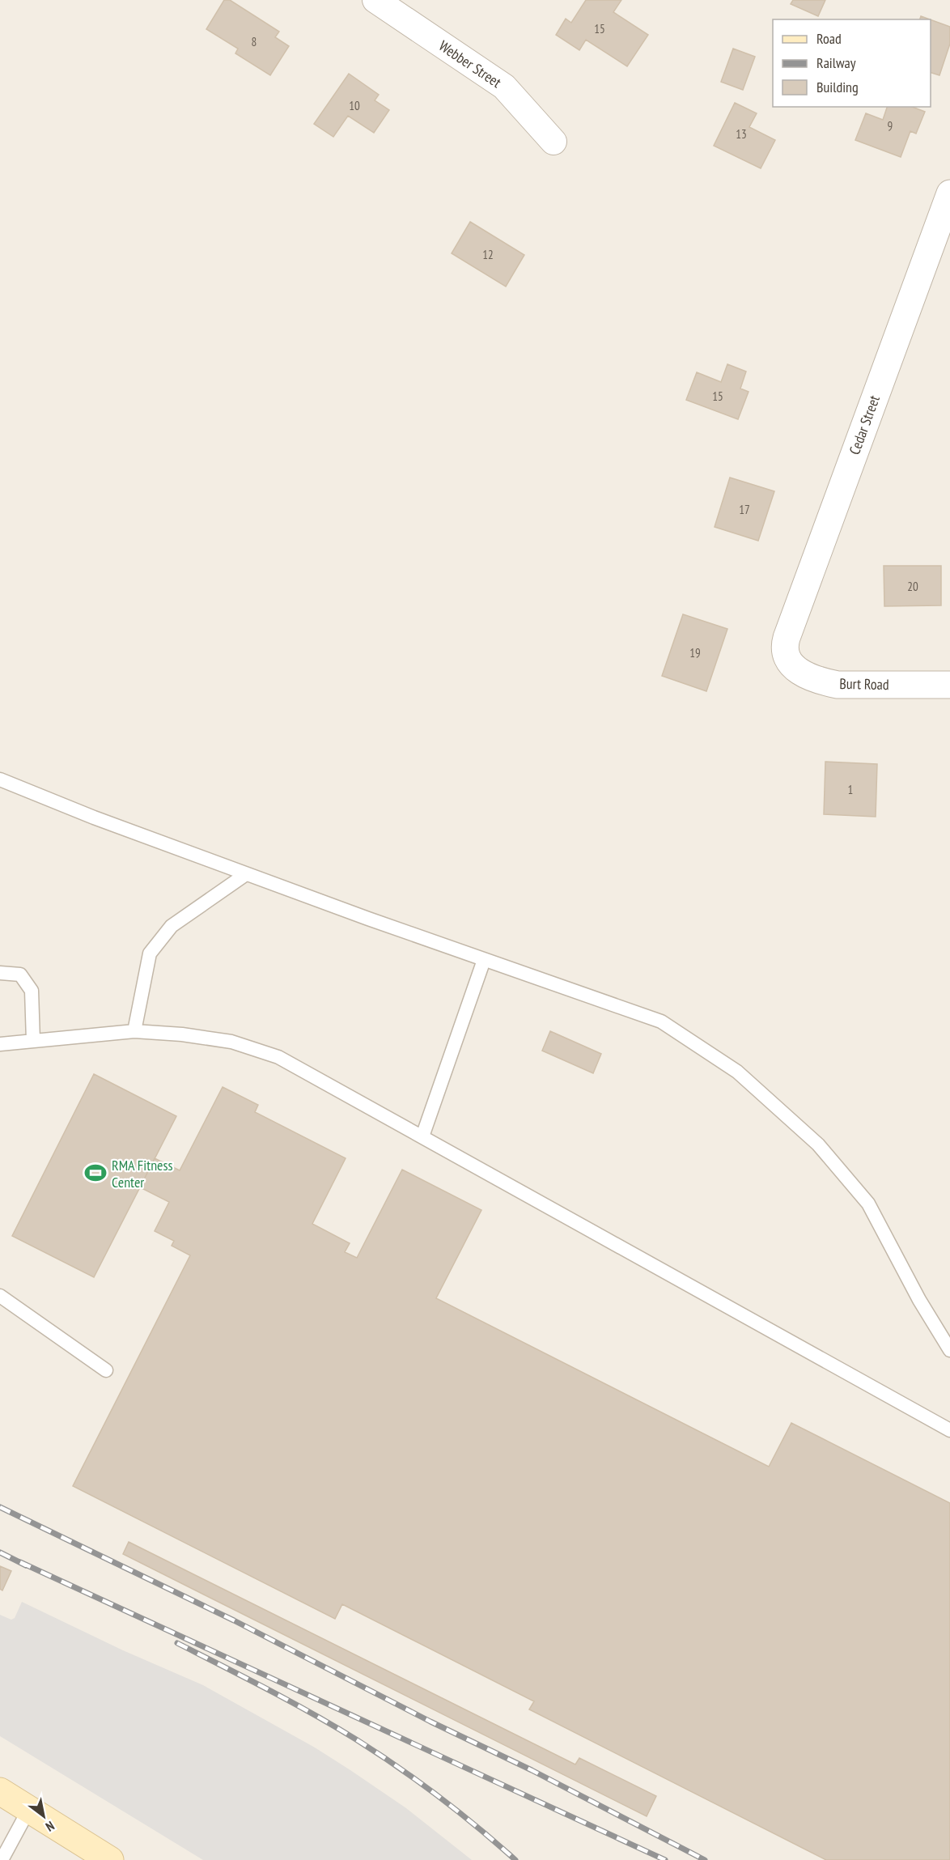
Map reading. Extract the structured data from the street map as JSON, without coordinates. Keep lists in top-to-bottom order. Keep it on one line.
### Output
{"streets":{"street":["Webber Street","Cedar Street","Burt Road"]},"crossings":[["Cedar Street","Burt Road"]],"places":{"sports":["RMA Fitness Center"]},"house_numbers":["15","8","10","9","13","12","15","17","20","19","1"],"legend":["Road","Railway","Building"],"north":"bottom right"}
